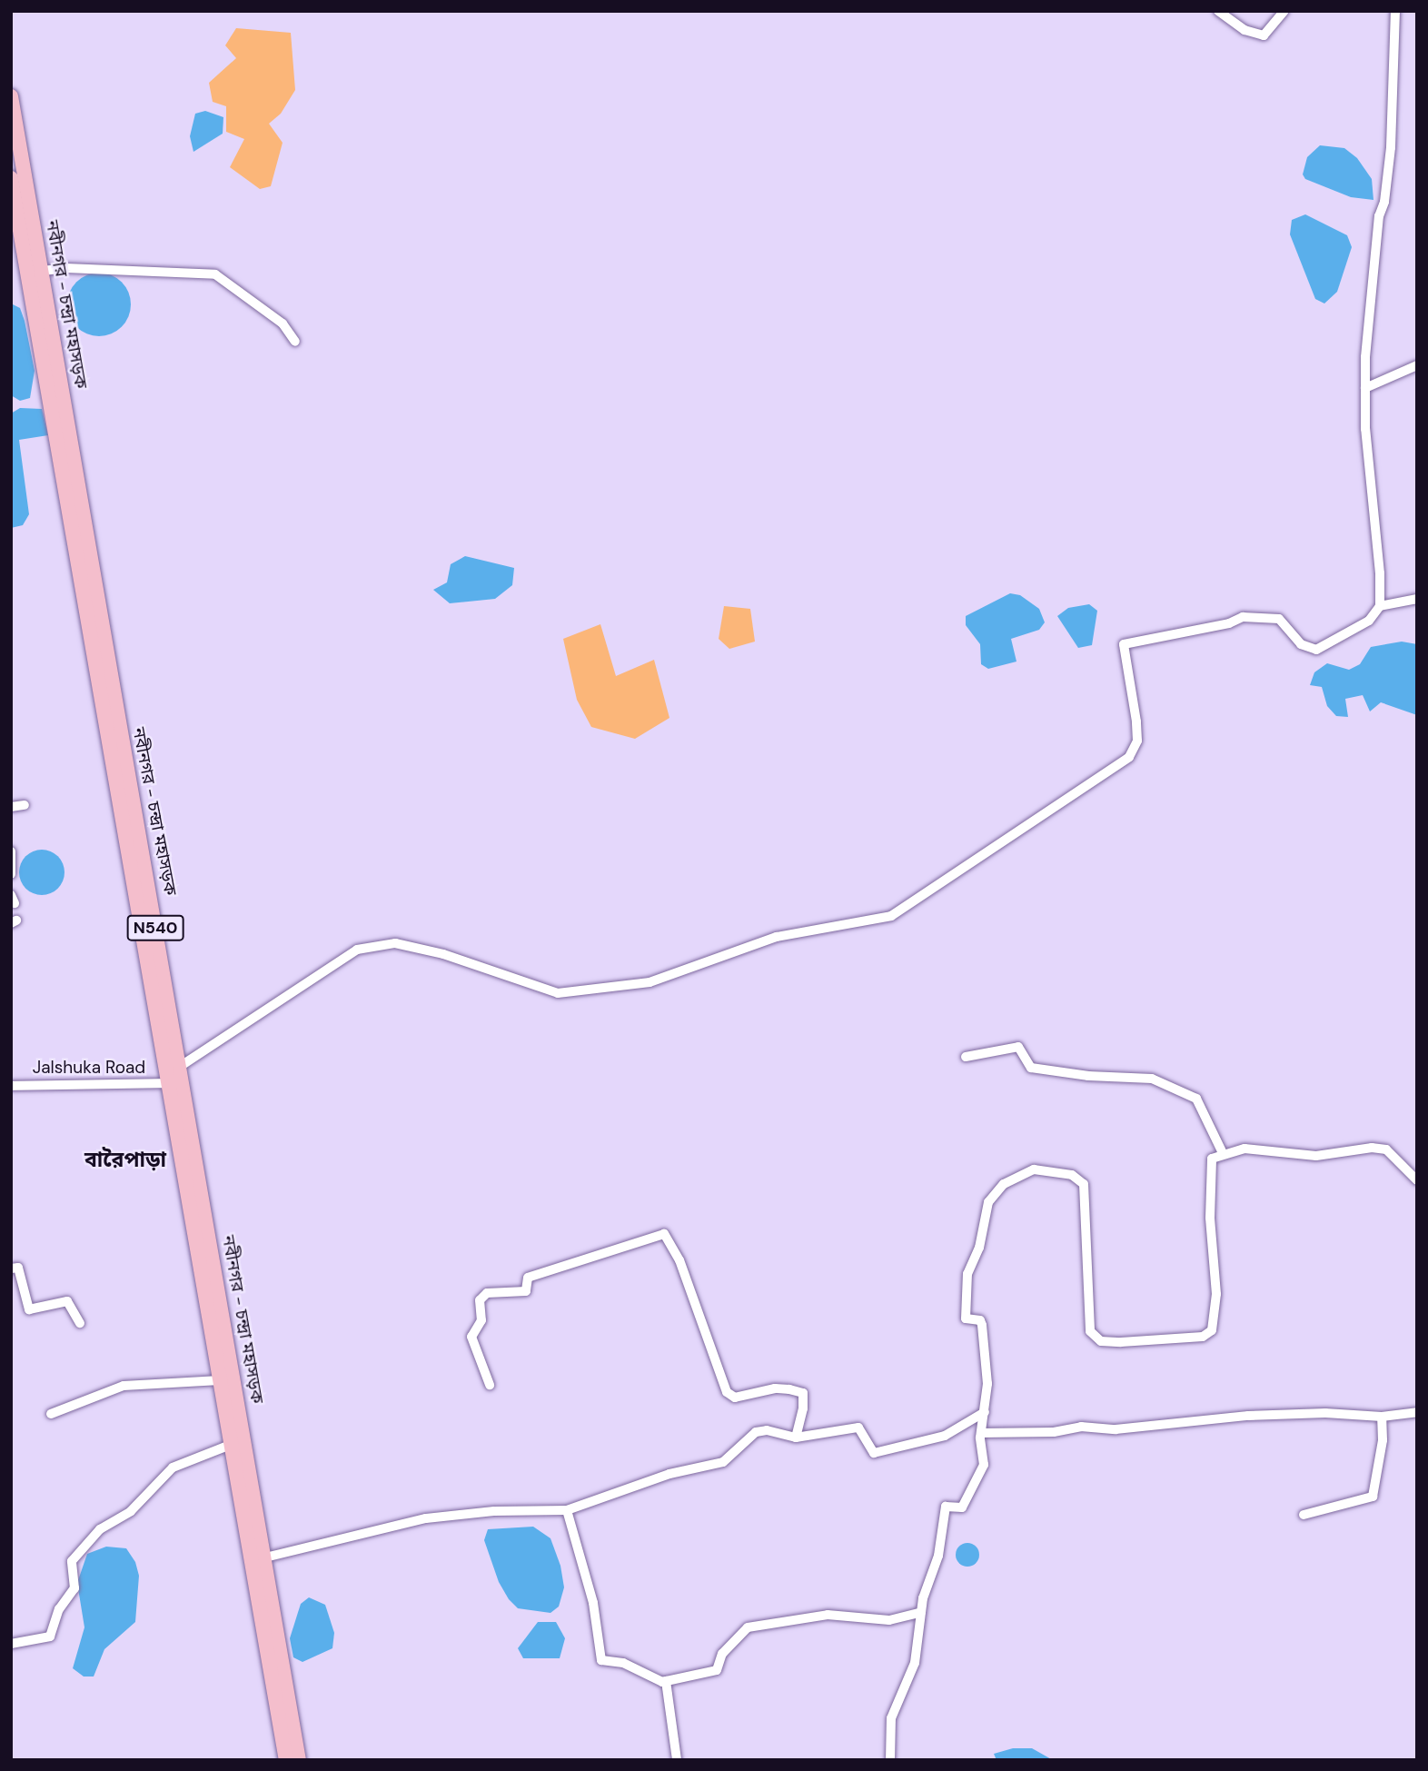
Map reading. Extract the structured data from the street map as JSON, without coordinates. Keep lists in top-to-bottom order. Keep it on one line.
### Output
{"streets":{"highway":["নবীনগর - চন্দ্রা মহাসড়ক","N540"],"street":["Jalshuka Road"]},"crossings":[["নবীনগর - চন্দ্রা মহাসড়ক","Jalshuka Road"]],"districts":["বারৈপাড়া"]}
